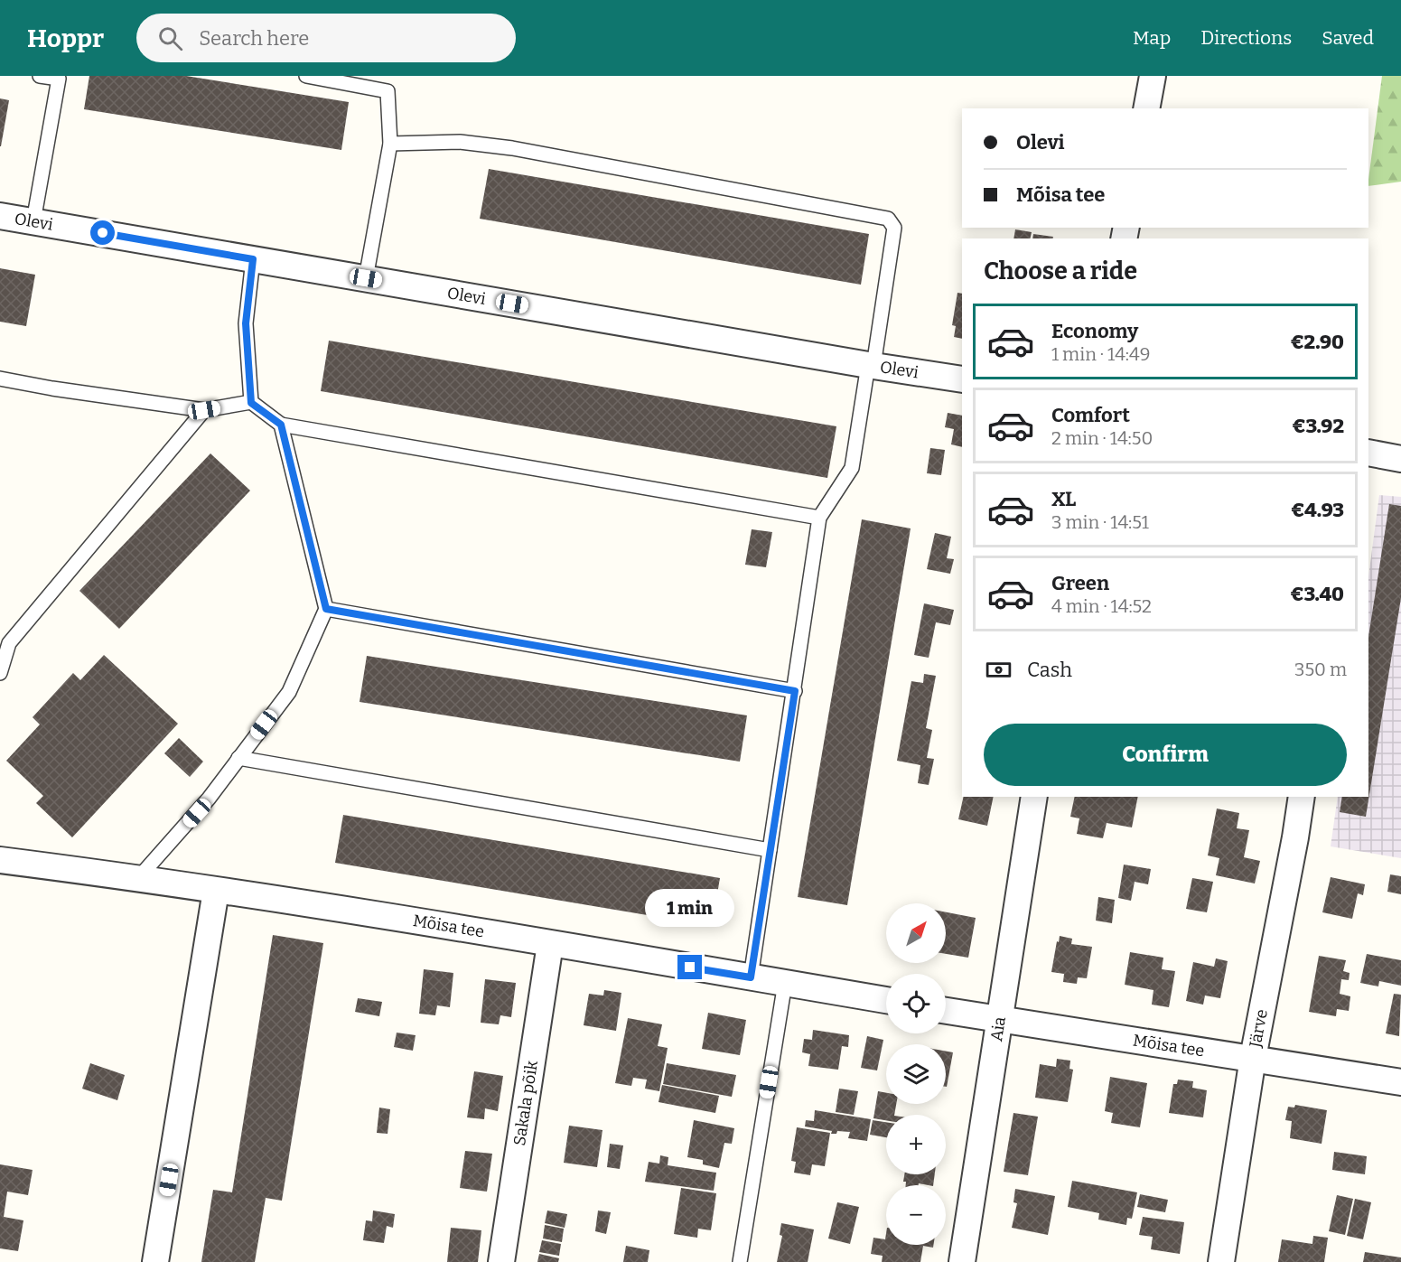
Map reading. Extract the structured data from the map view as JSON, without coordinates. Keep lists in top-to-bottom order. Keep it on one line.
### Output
{"streets":{"street":["Olevi","Mõisa tee","Järve","Aia","Sakala põik"]},"crossings":[["Mõisa tee","Järve"],["Mõisa tee","Aia"],["Mõisa tee","Sakala põik"]],"north":"top right","page":{"header":"Hoppr","search":"Search here","nav":["Map","Directions","Saved"],"banner":["Olevi","Mõisa tee"],"heading":"Choose a ride","list":[{"name":"Economy","note":"1 min · 14:49","value":"€2.90"},{"name":"Comfort","note":"2 min · 14:50","value":"€3.92"},{"name":"XL","note":"3 min · 14:51","value":"€4.93"},{"name":"Green","note":"4 min · 14:52","value":"€3.40"}],"pay":["Cash","350 m"],"buttons":"Confirm","bubble":"1 min","map_buttons":["+","−"]}}
